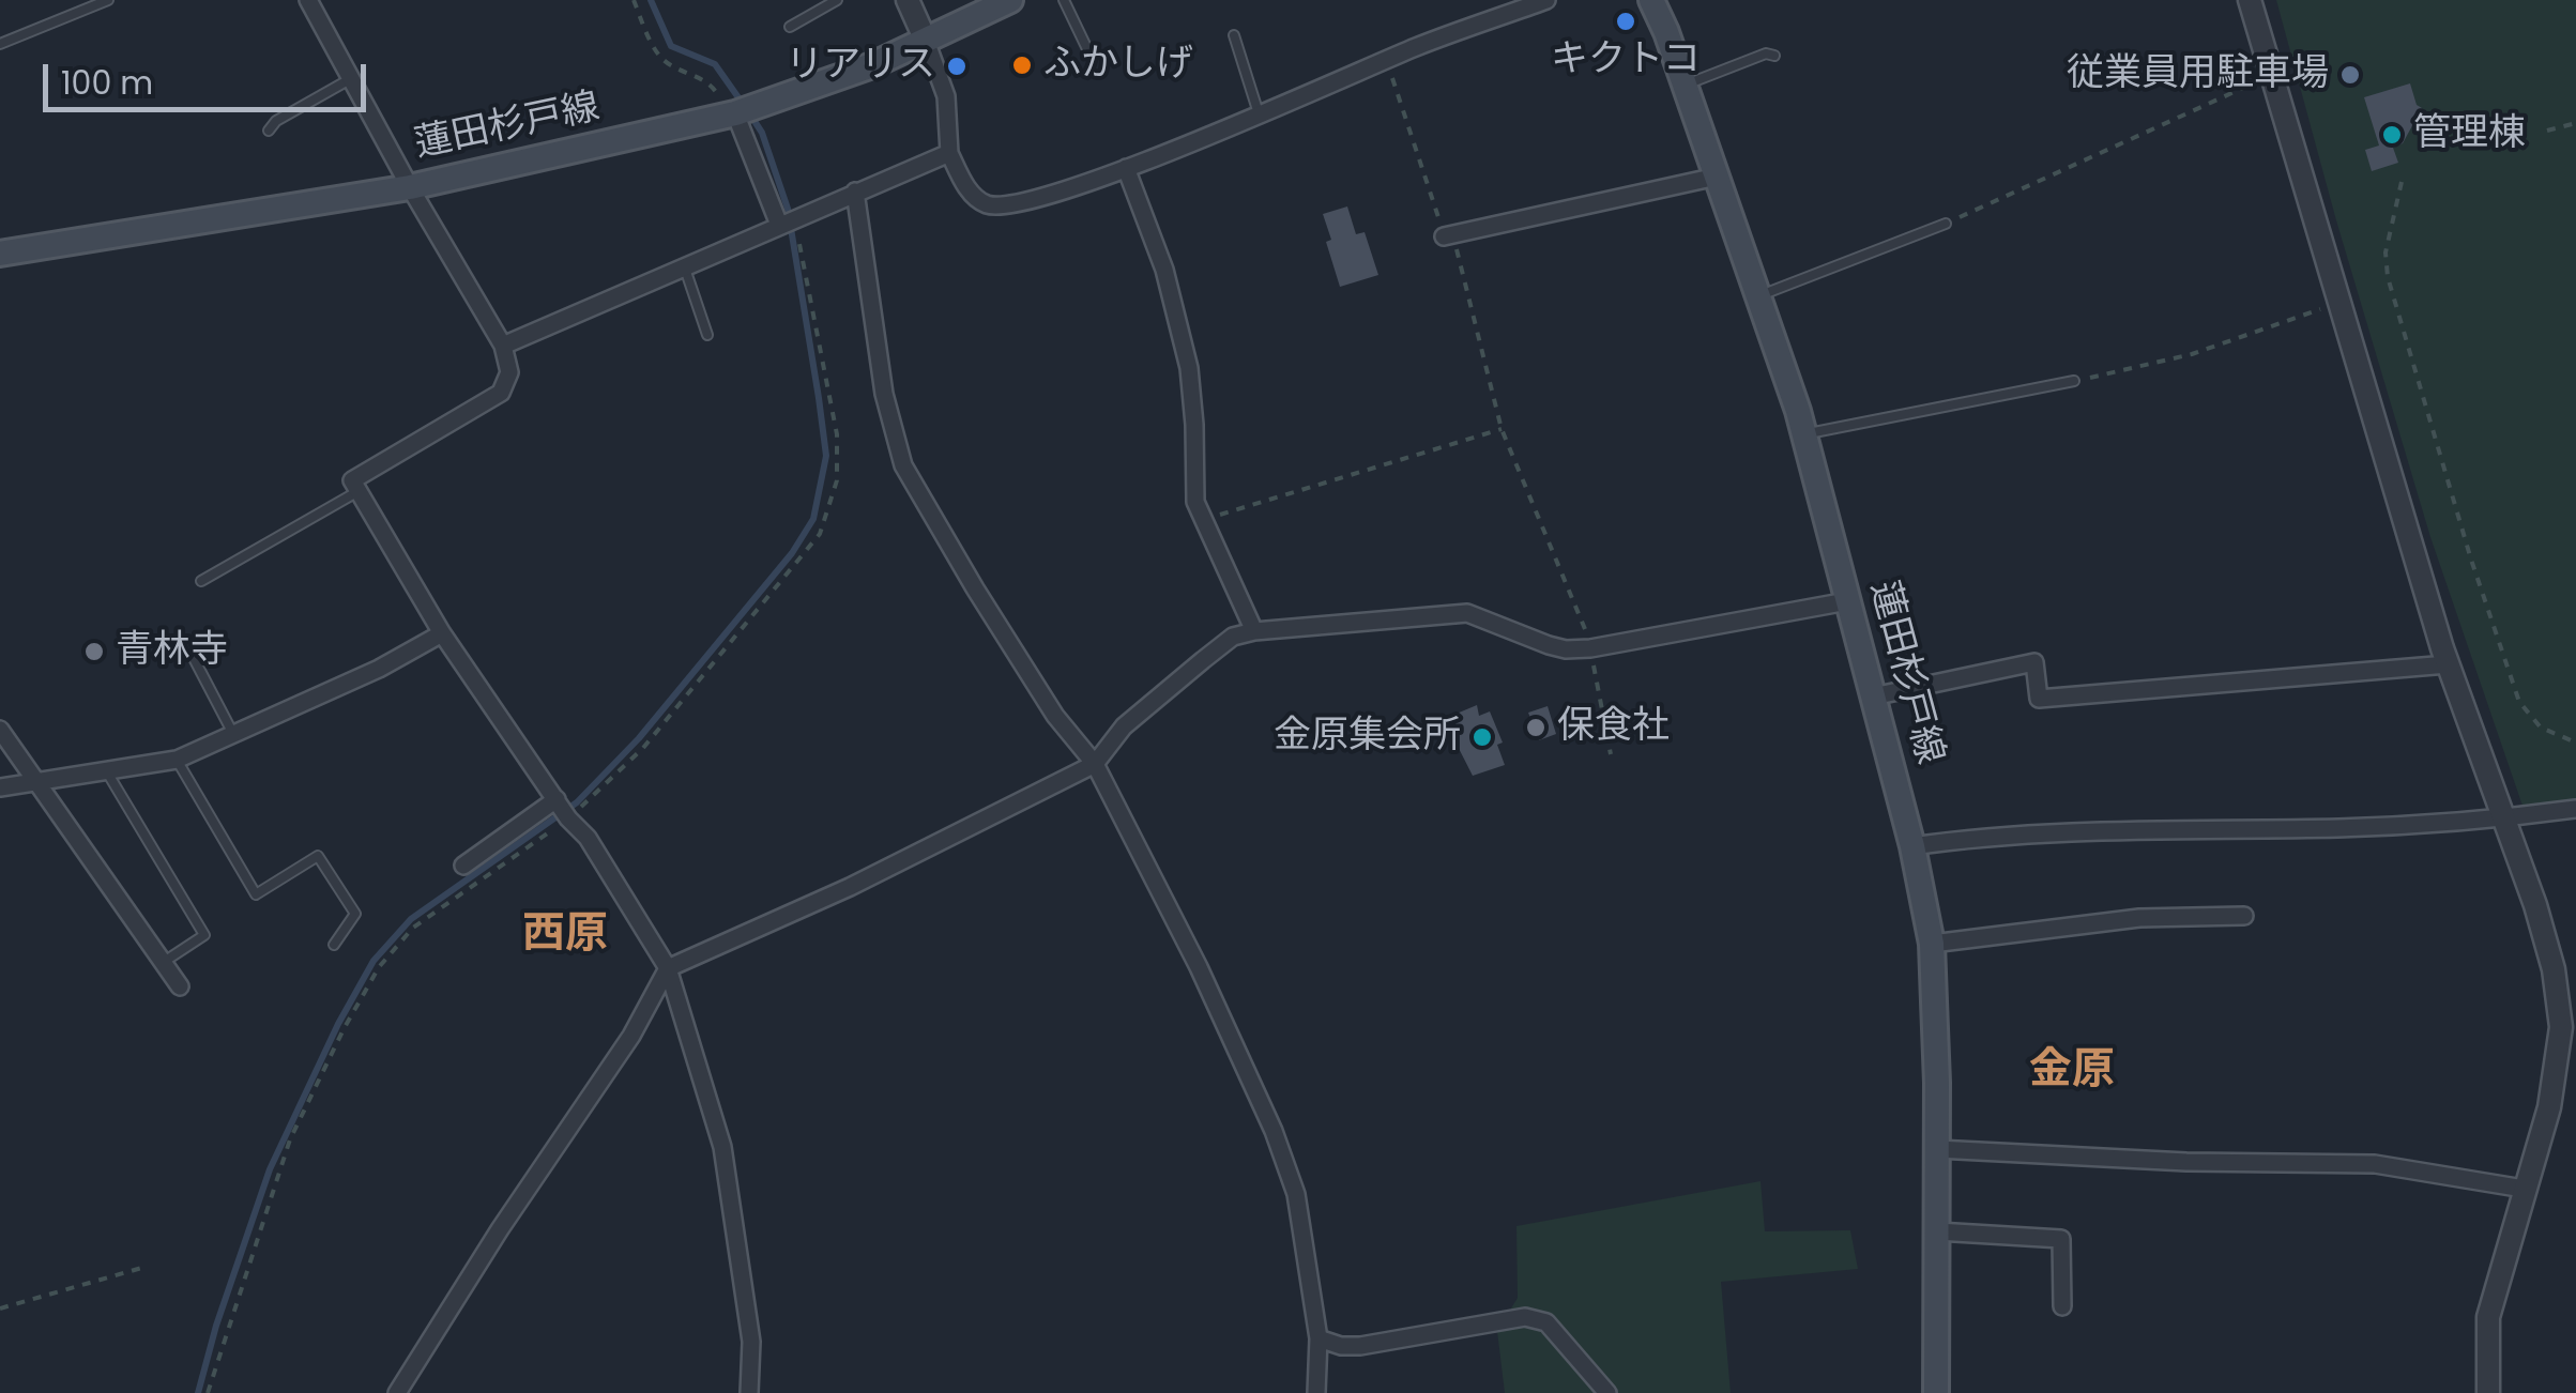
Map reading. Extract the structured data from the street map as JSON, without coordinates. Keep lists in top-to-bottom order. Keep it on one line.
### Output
{"streets":{"main road":["蓮田杉戸線"]},"districts":["西原","金原"],"places":["キクトコ","ふかしげ","リアリス","従業員用駐車場","管理棟","青林寺","保食社","金原集会所"],"scale_bar":"100 m"}
